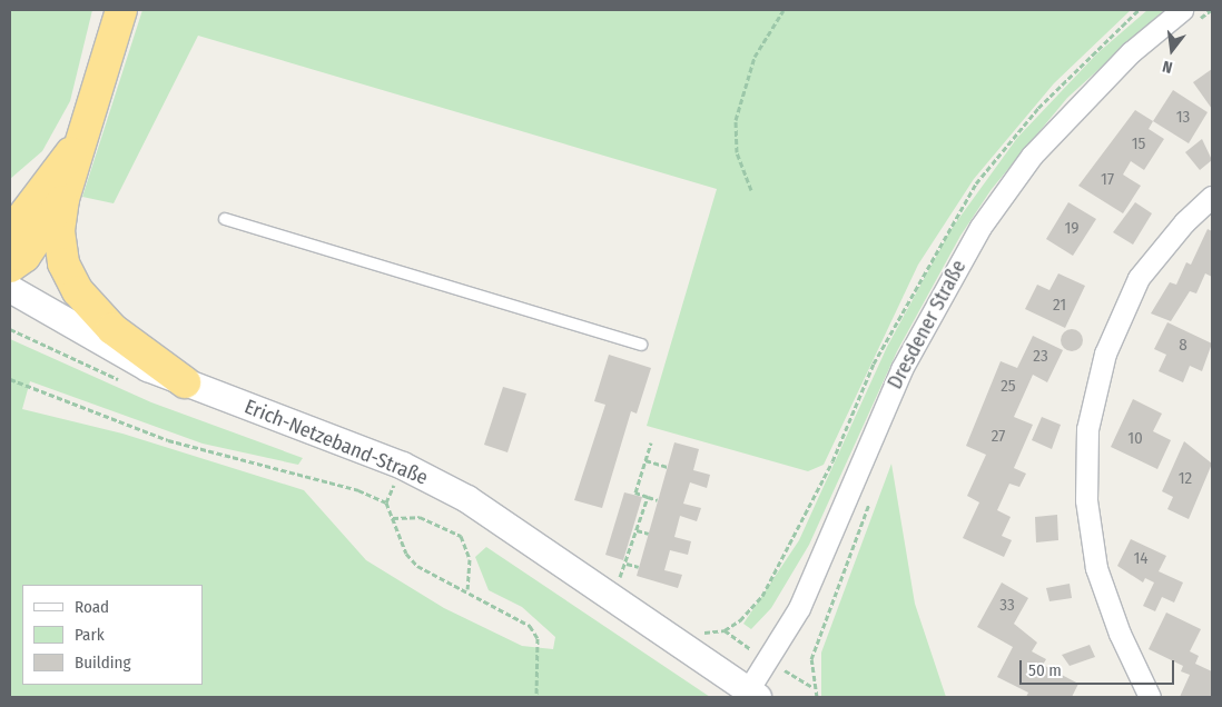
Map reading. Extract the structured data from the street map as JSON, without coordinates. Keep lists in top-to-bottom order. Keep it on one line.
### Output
{"streets":{"street":["Dresdener Straße","Erich-Netzeband-Straße"]},"crossings":[["Dresdener Straße","Erich-Netzeband-Straße"]],"house_numbers":["13","15","17","19","21","8","23","25","27","10","12","14","33"],"legend":["Road","Park","Building"],"scale_bar":"50 m","north":"bottom"}
